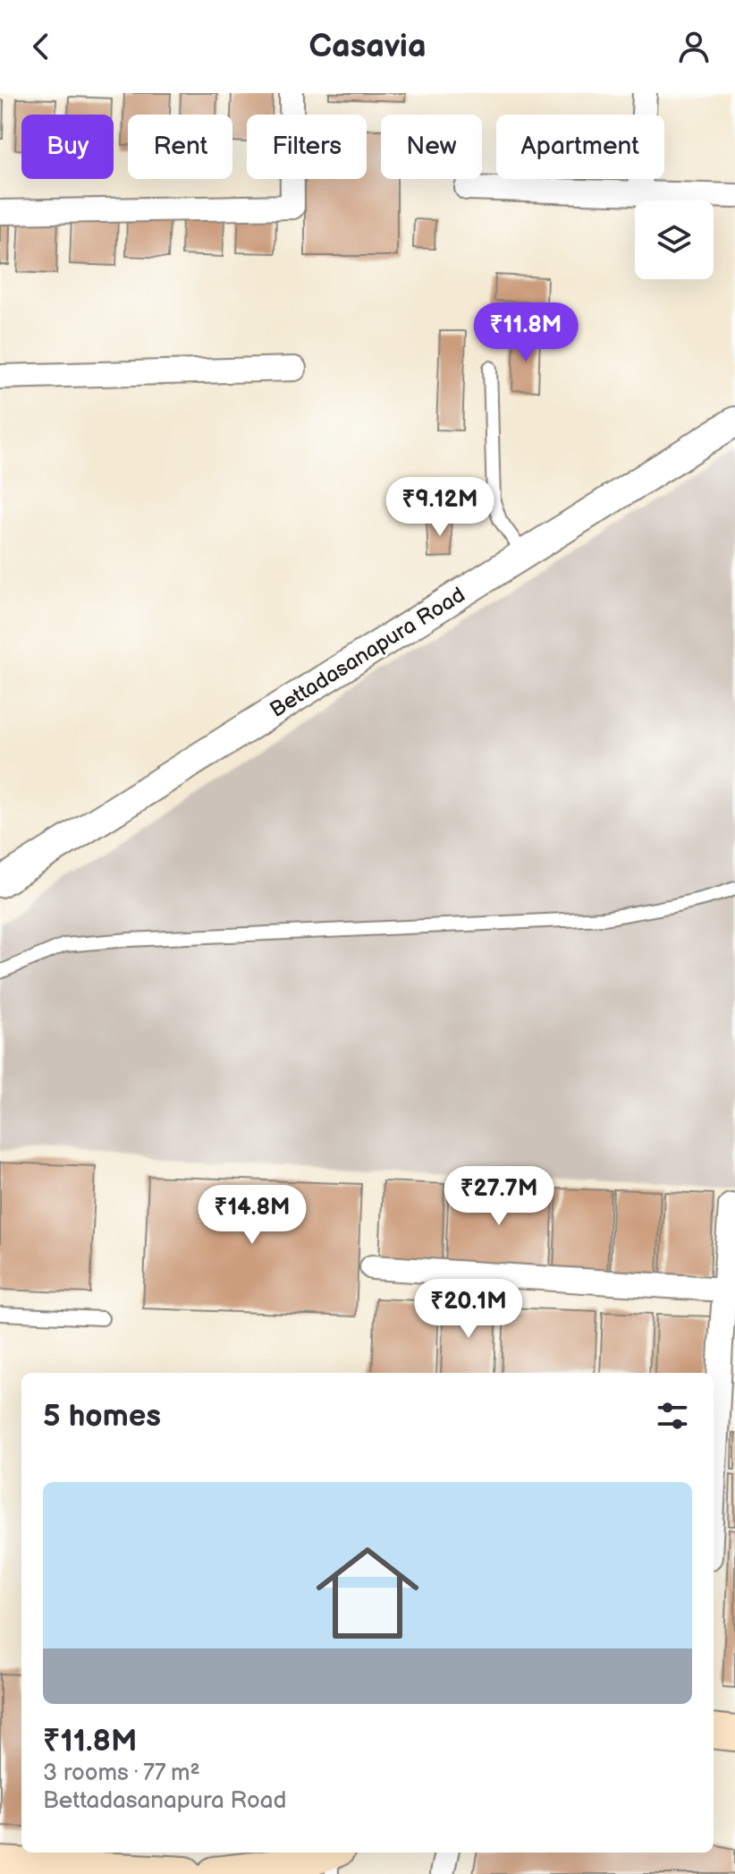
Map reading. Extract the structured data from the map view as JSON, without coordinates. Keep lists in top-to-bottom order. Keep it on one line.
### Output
{"streets":{"street":["Bettadasanapura Road"]},"page":{"header":"Casavia","chip":["Buy","Rent","Filters","New","Apartment"],"price":["₹11.8M","₹9.12M","₹27.7M","₹14.8M","₹20.1M"],"heading":"5 homes","list":[{"name":"₹11.8M","note":"3 rooms · 77 m² · Bettadasanapura Road"}]}}
